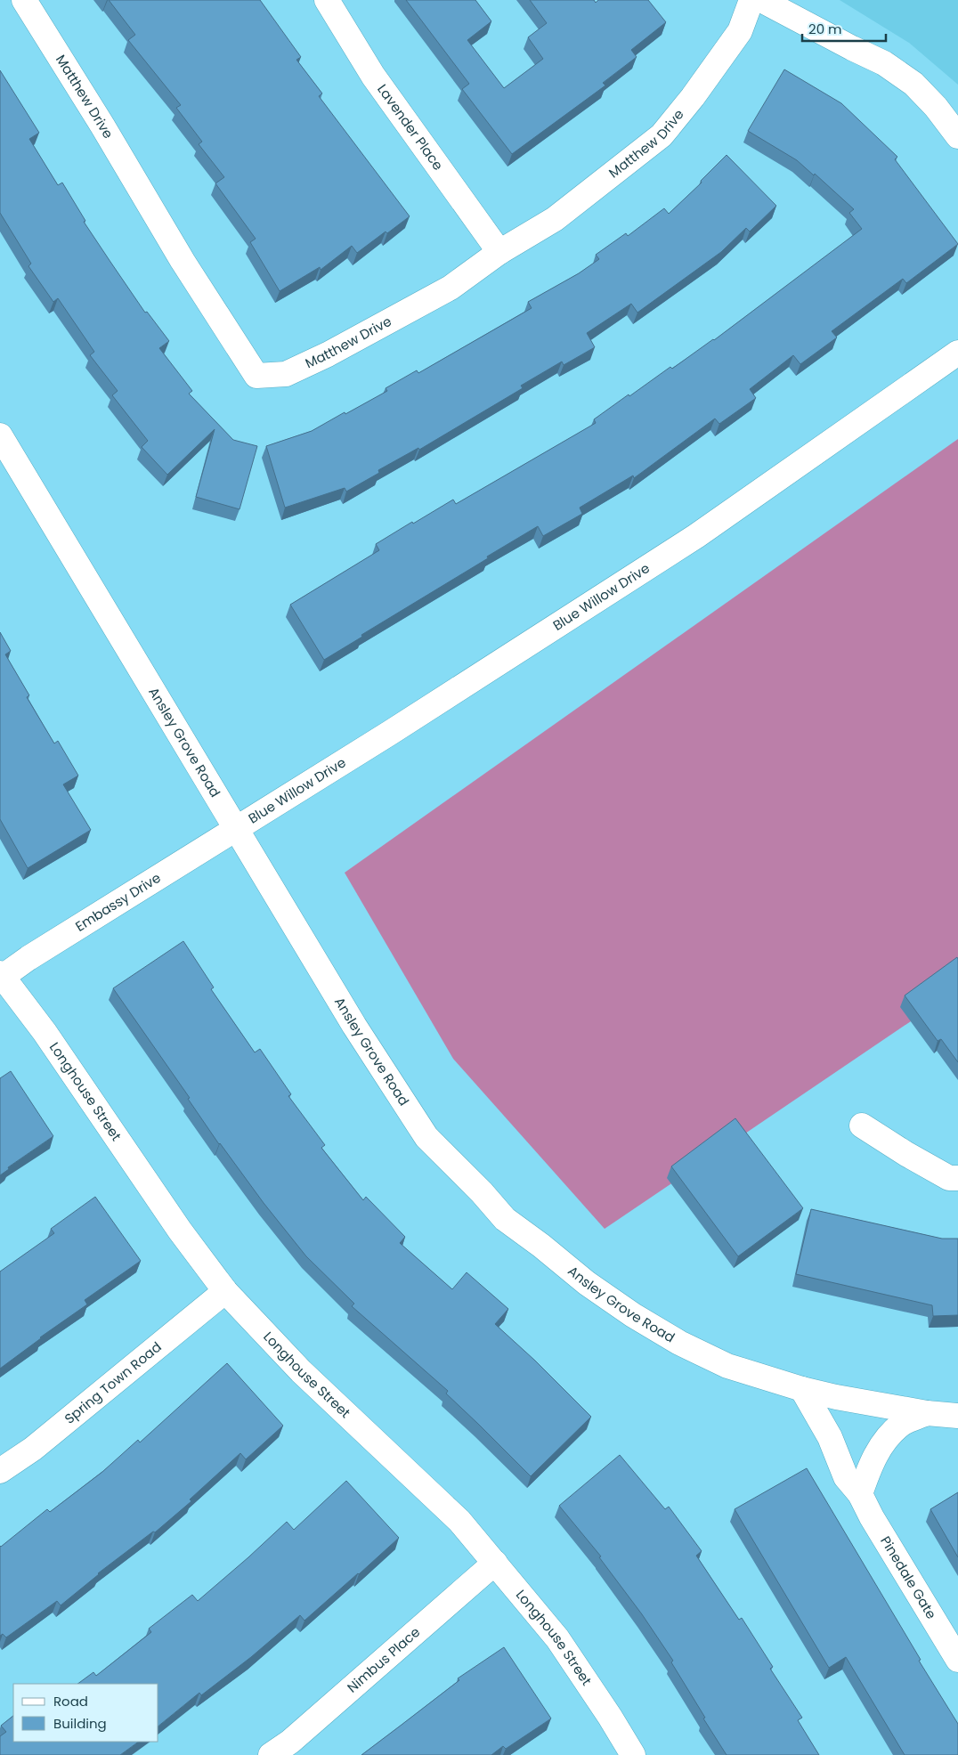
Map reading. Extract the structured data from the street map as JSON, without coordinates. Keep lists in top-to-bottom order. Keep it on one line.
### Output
{"streets":{"street":["Matthew Drive","Lavender Place","Blue Willow Drive","Ansley Grove Road","Embassy Drive","Longhouse Street","Spring Town Road","Pinedale Gate","Nimbus Place"]},"crossings":[["Matthew Drive","Lavender Place"],["Blue Willow Drive","Ansley Grove Road"],["Blue Willow Drive","Embassy Drive"],["Ansley Grove Road","Embassy Drive"],["Ansley Grove Road","Pinedale Gate"],["Embassy Drive","Longhouse Street"],["Longhouse Street","Spring Town Road"],["Longhouse Street","Nimbus Place"]],"legend":["Road","Building"],"scale_bar":"20 m"}
